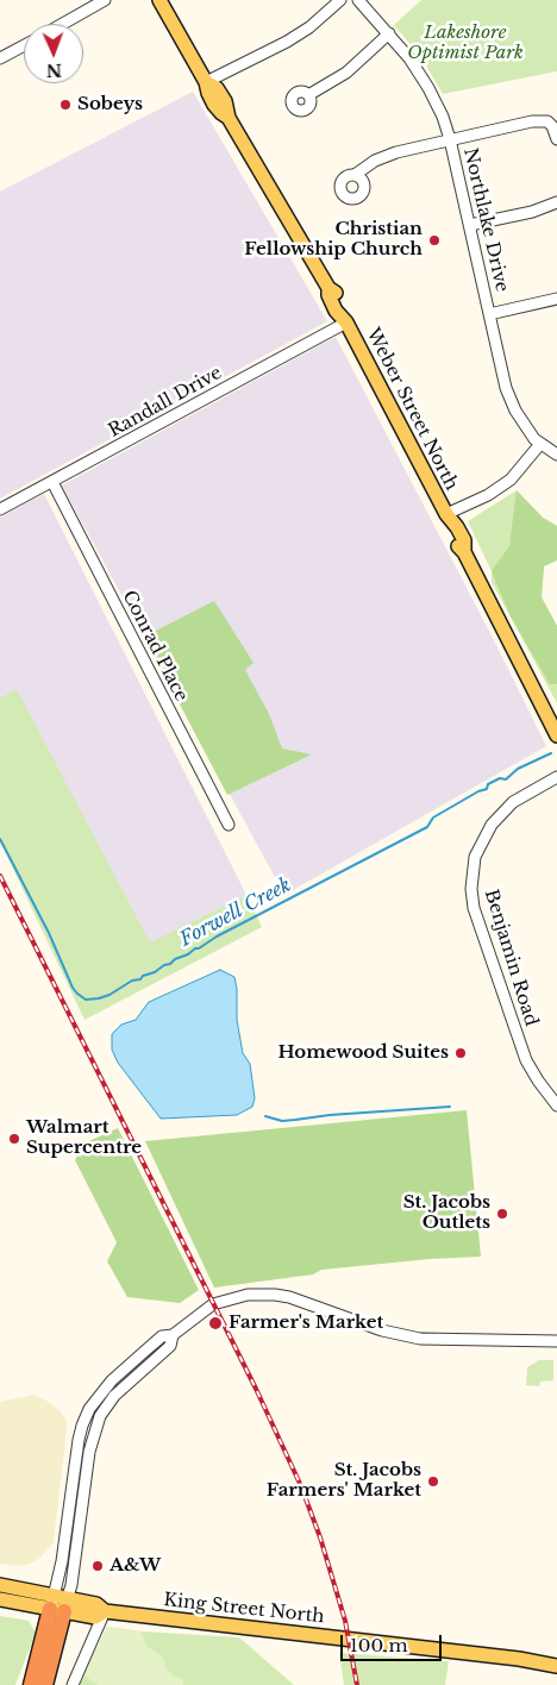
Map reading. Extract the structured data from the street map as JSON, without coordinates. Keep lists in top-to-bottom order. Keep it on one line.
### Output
{"streets":{"main road":["Weber Street North","King Street North"],"street":["Northlake Drive","Randall Drive","Conrad Place","Benjamin Road"]},"crossings":[["Randall Drive","Weber Street North"],["Randall Drive","Conrad Place"]],"water":["Forwell Creek"],"parks":["Lakeshore Optimist Park"],"places":["Sobeys","Christian Fellowship Church","Homewood Suites","Walmart Supercentre","St. Jacobs Outlets","Farmer's Market","St. Jacobs Farmers' Market","A&W"],"scale_bar":"100 m","north":"bottom"}
